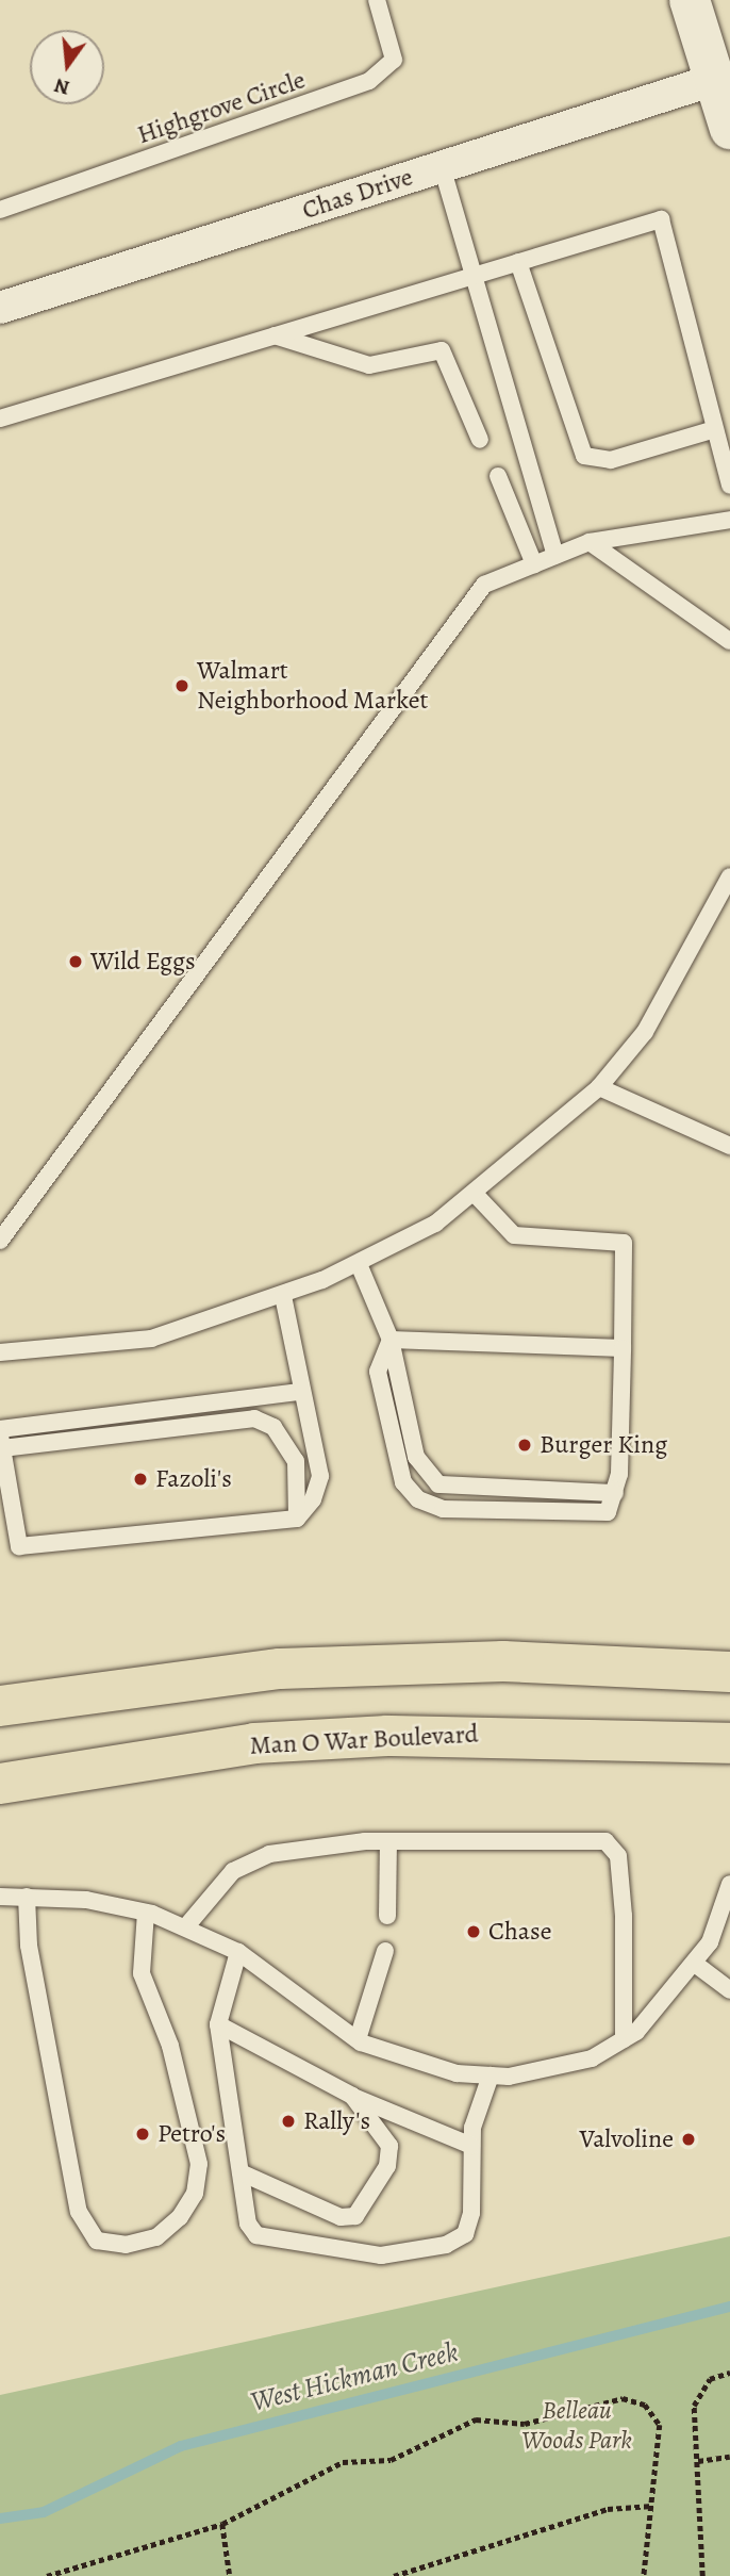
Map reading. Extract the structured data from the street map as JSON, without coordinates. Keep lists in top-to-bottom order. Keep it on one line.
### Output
{"streets":{"main road":["Man O War Boulevard"],"street":["Chas Drive"],"lane":["Highgrove Circle"]},"water":["West Hickman Creek"],"parks":["Belleau Woods Park"],"places":["Walmart Neighborhood Market","Wild Eggs","Burger King","Fazoli's","Chase","Rally's","Petro's","Valvoline"],"north":"bottom"}
